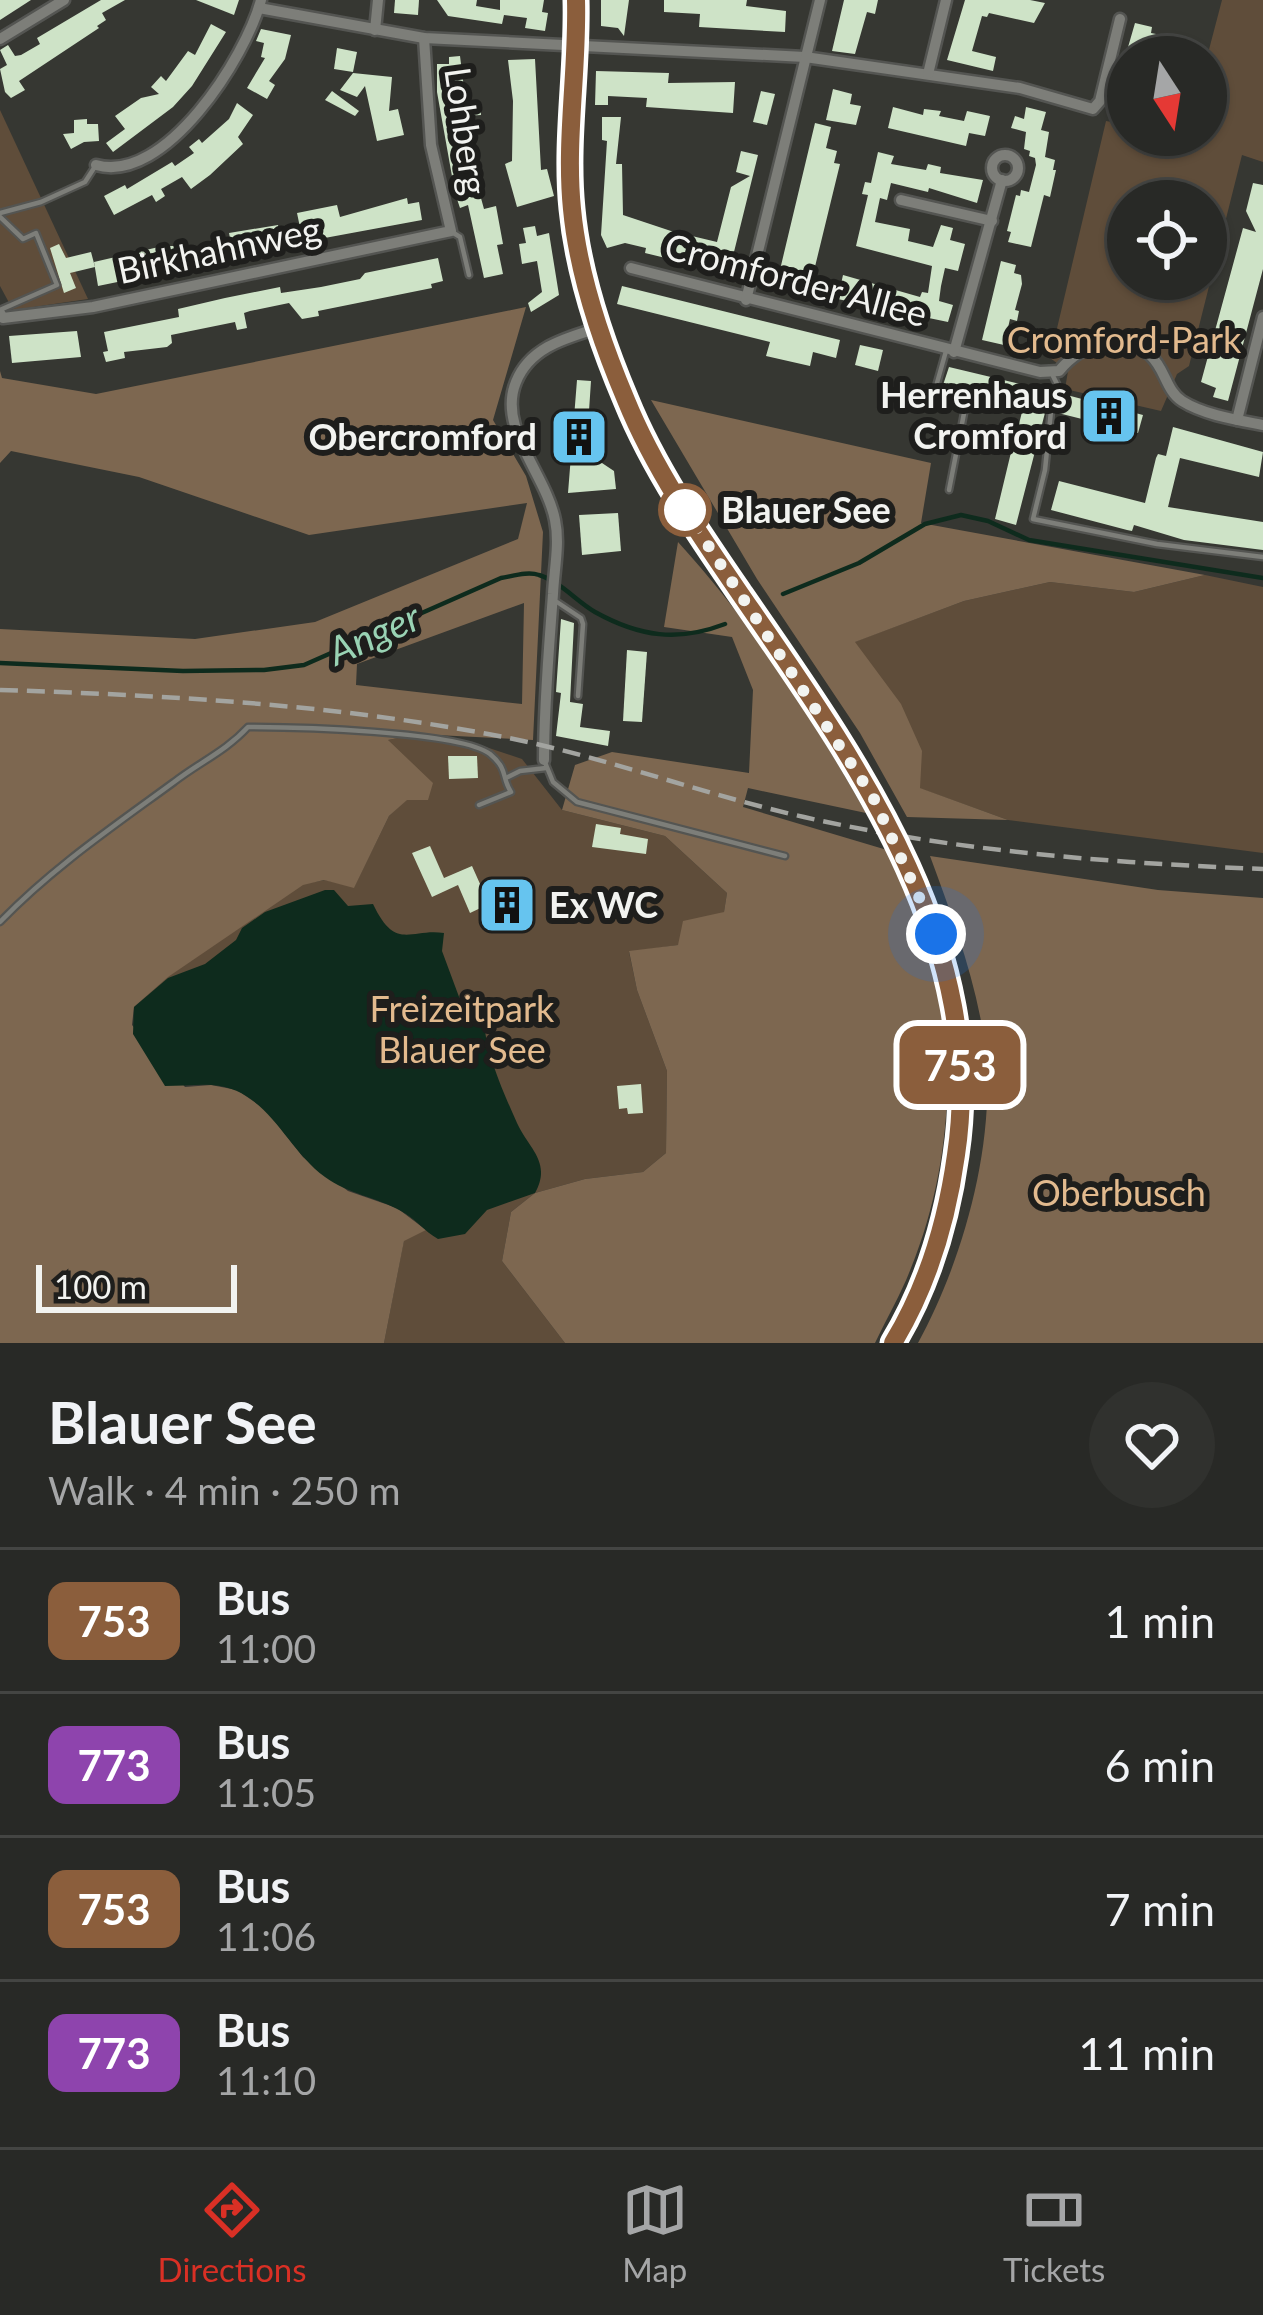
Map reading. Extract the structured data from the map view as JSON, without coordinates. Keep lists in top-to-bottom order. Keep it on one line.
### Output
{"streets":{"street":["Lohberg","Birkhahnweg","Cromforder Allee"]},"crossings":[["Lohberg","Birkhahnweg"]],"water":["Anger"],"parks":["Cromford-Park","Freizeitpark Blauer See","Oberbusch"],"places":{"building":["Herrenhaus Cromford","Obercromford","Ex WC"],"other":["Blauer See"]},"lines":["bus line 753"],"scale_bar":"100 m","north":"bottom","page":{"on_map":"753","scale":"100 m","heading":["Blauer See","Walk · 4 min · 250 m"],"list":[{"mark":"753","name":"Bus","note":"11:00","value":"1 min"},{"mark":"773","name":"Bus","note":"11:05","value":"6 min"},{"mark":"753","name":"Bus","note":"11:06","value":"7 min"},{"mark":"773","name":"Bus","note":"11:10","value":"11 min"}],"tabs":["Directions","Map","Tickets"]}}
